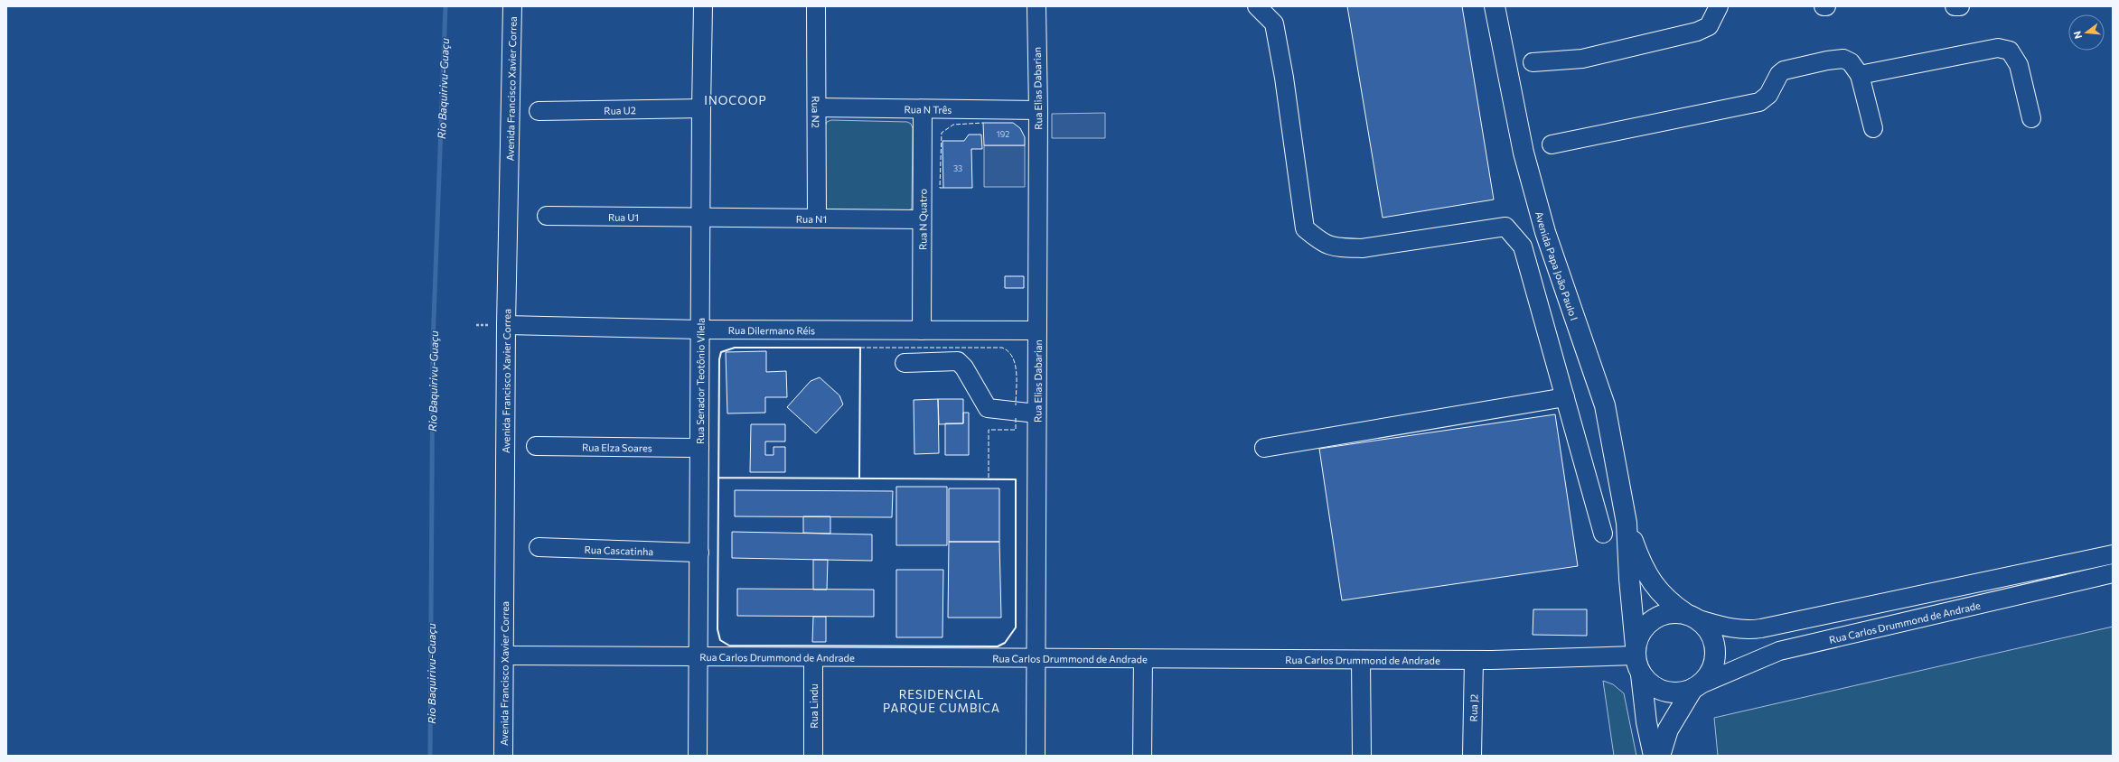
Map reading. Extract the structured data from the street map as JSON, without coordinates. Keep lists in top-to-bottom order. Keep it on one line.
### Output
{"streets":{"main road":["Avenida Papa João Paulo I"],"street":["Avenida Francisco Xavier Correa","Rua Elias Dabarian","Rua U2","Rua N Três","Rua N2","Rua U1","Rua N1","Rua N Quatro","Rua Dilermano Réis","Rua Senador Teotônio Vilela","Rua Elza Soares","Rua Cascatinha","Rua Carlos Drummond de Andrade","Rua Lindu","Rua J2"]},"crossings":[["Avenida Francisco Xavier Correa","Rua Dilermano Réis"],["Avenida Francisco Xavier Correa","Rua Carlos Drummond de Andrade"],["Rua Elias Dabarian","Rua N Três"],["Rua Elias Dabarian","Rua Dilermano Réis"],["Rua Elias Dabarian","Rua Carlos Drummond de Andrade"],["Rua U2","Rua Senador Teotônio Vilela"],["Rua N Três","Rua N2"],["Rua N Três","Rua N Quatro"],["Rua N2","Rua N1"],["Rua U1","Rua N1"],["Rua U1","Rua Senador Teotônio Vilela"],["Rua N1","Rua N Quatro"],["Rua N1","Rua Senador Teotônio Vilela"],["Rua N Quatro","Rua Dilermano Réis"],["Avenida Papa João Paulo I","Rua Carlos Drummond de Andrade"],["Rua Dilermano Réis","Rua Senador Teotônio Vilela"],["Rua Senador Teotônio Vilela","Rua Elza Soares"],["Rua Senador Teotônio Vilela","Rua Cascatinha"],["Rua Senador Teotônio Vilela","Rua Carlos Drummond de Andrade"],["Rua Carlos Drummond de Andrade","Rua Lindu"],["Rua Carlos Drummond de Andrade","Rua J2"]],"districts":["INOCOOP","RESIDENCIAL PARQUE CUMBICA"],"water":["Rio Baquirivu-Guaçu"],"house_numbers":["192","33"],"north":"left"}
